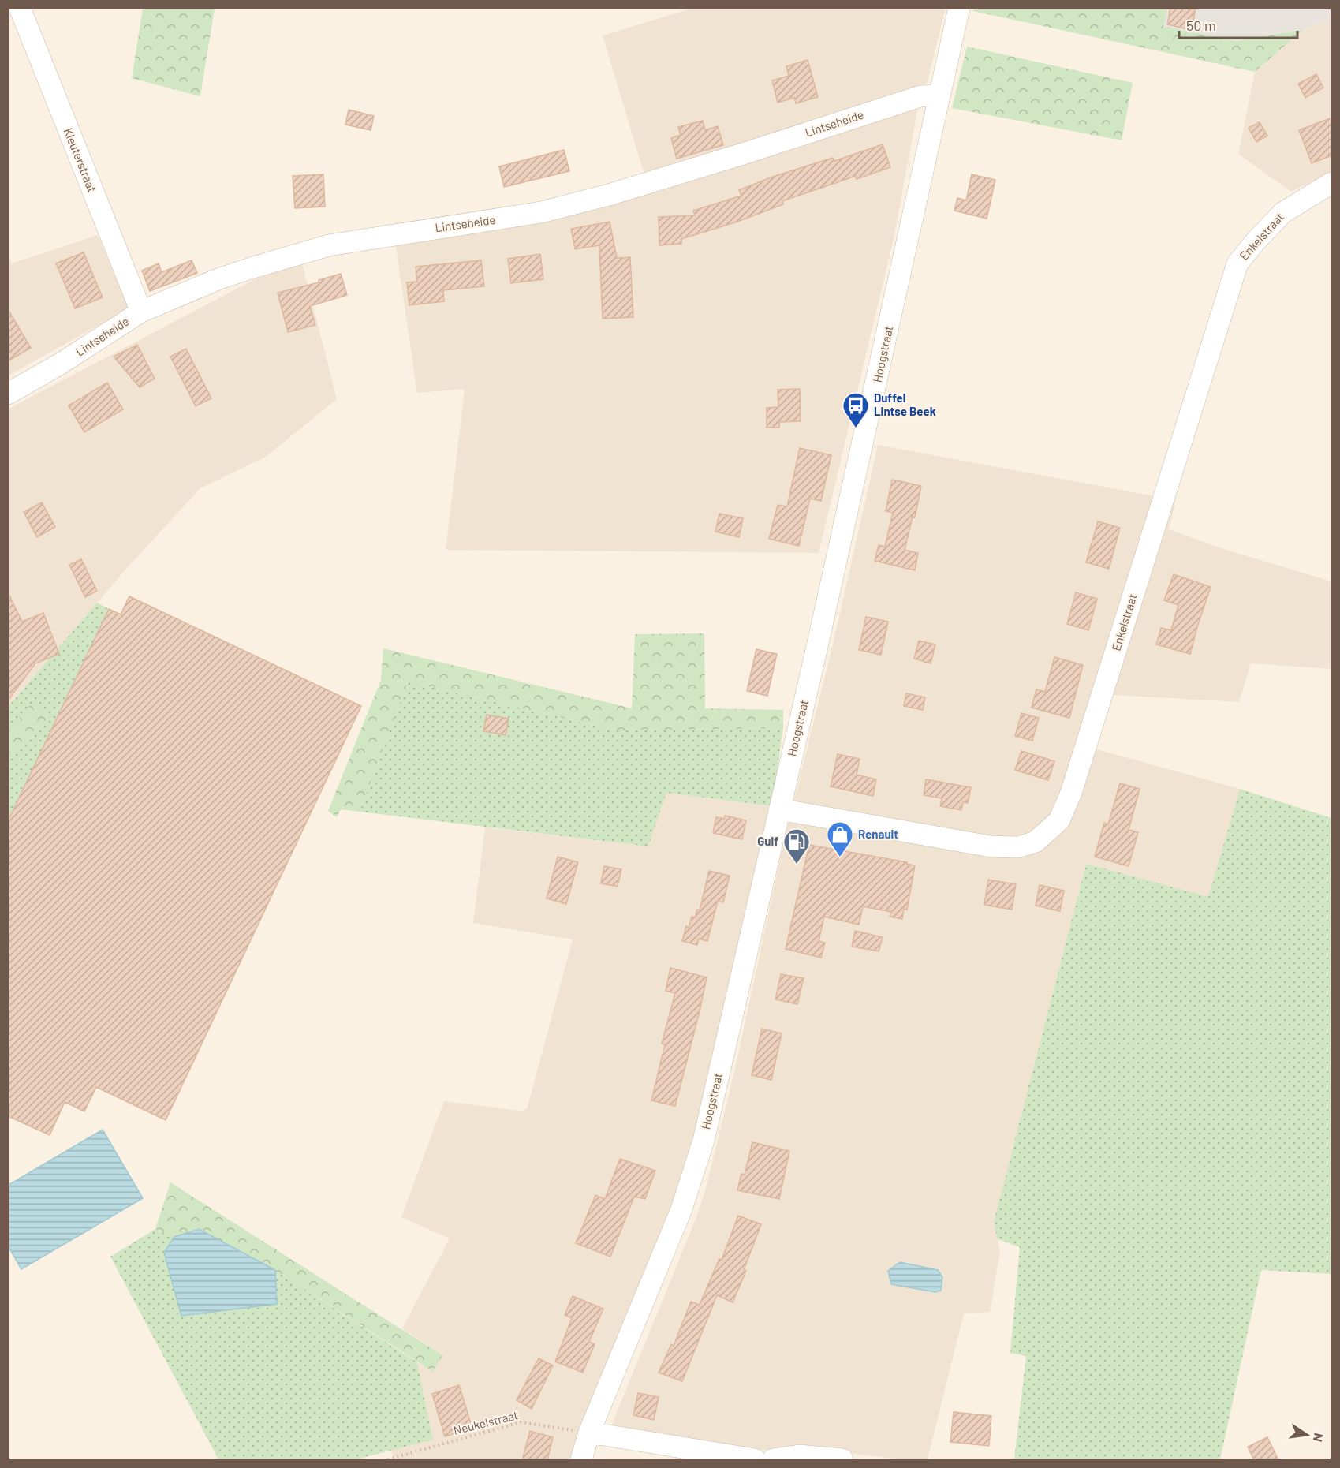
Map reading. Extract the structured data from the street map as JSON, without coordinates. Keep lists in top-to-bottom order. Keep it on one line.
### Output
{"streets":{"street":["Lintseheide","Kleuterstraat","Enkelstraat","Hoogstraat"],"path":["Neukelstraat"]},"crossings":[["Lintseheide","Kleuterstraat"],["Lintseheide","Hoogstraat"],["Enkelstraat","Hoogstraat"],["Hoogstraat","Neukelstraat"]],"places":{"bus stop":["Duffel Lintse Beek"],"shop":["Renault"],"fuel station":["Gulf"]},"scale_bar":"50 m","north":"right"}
